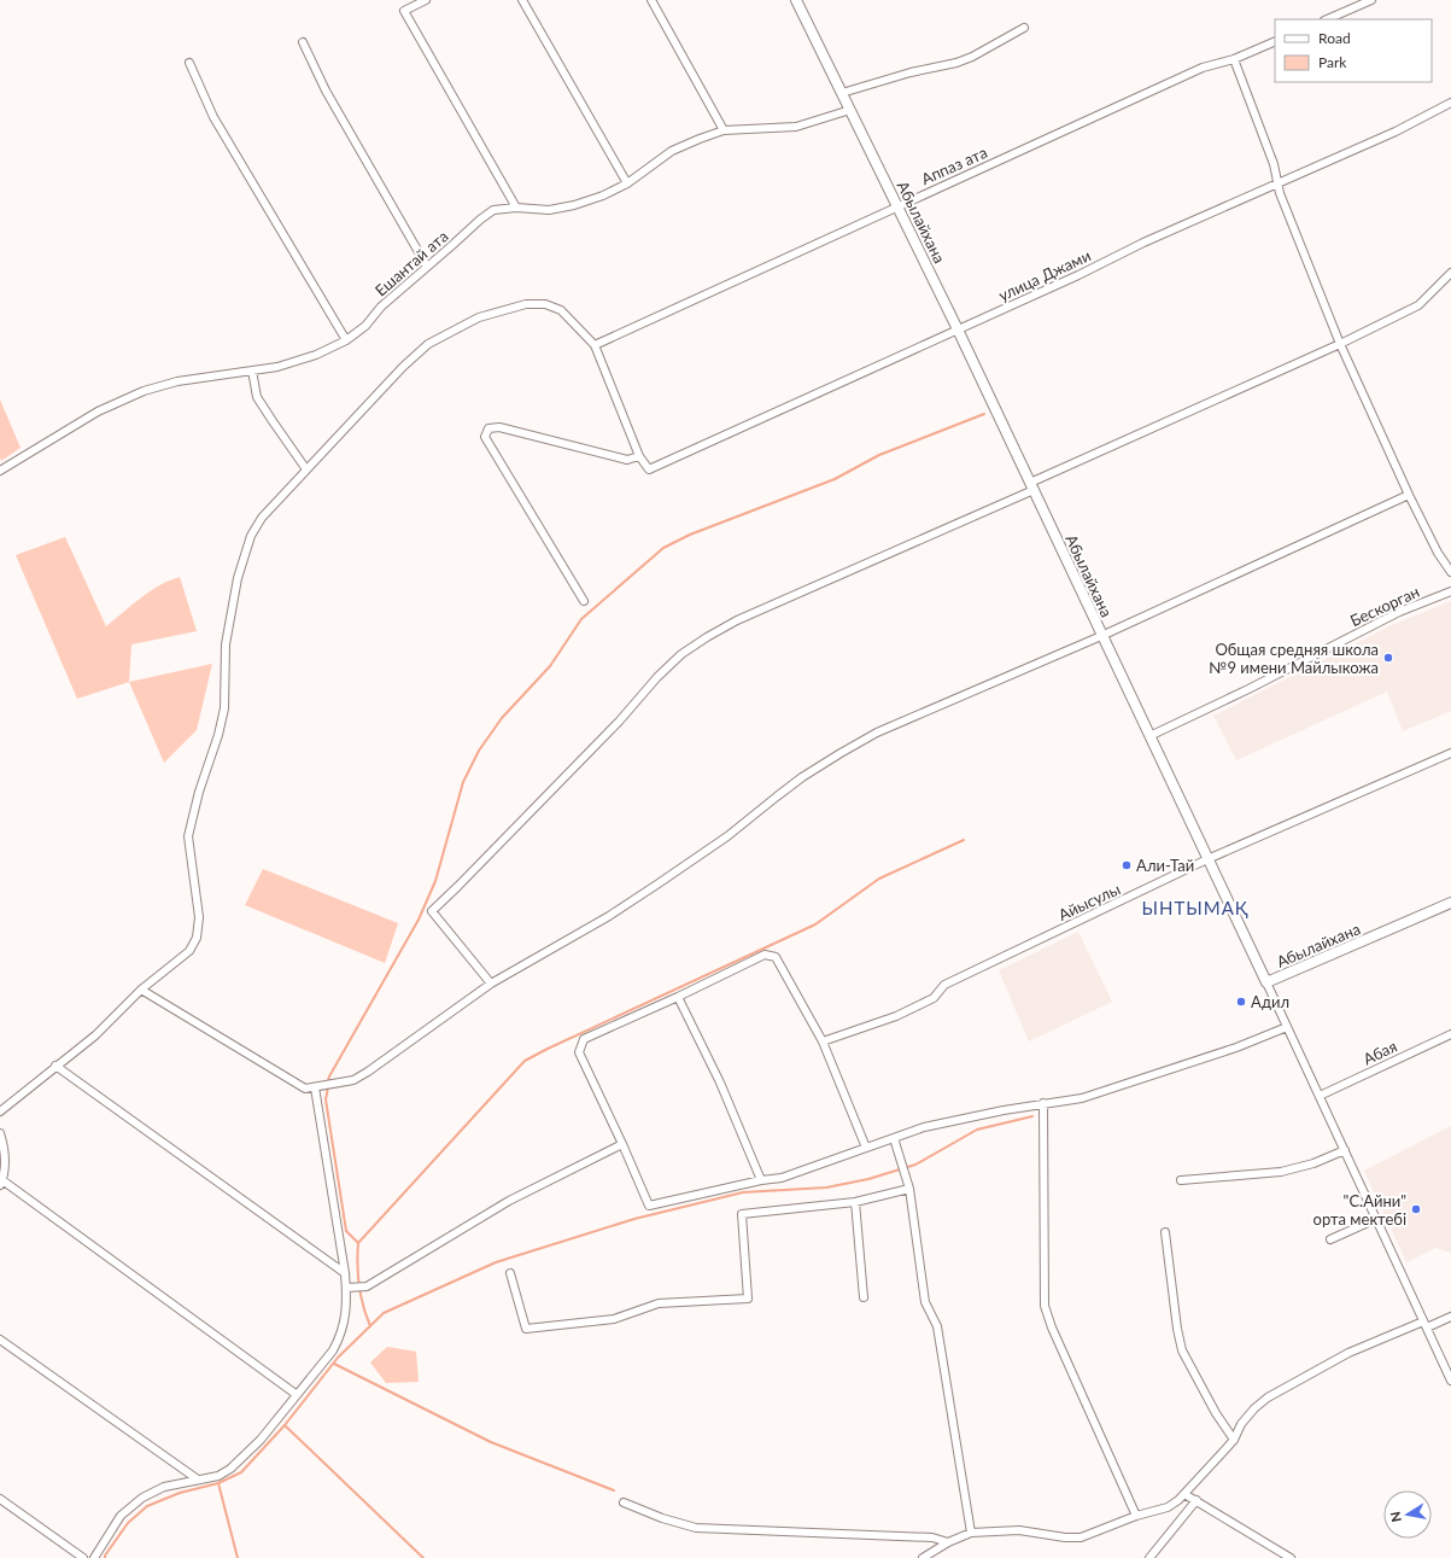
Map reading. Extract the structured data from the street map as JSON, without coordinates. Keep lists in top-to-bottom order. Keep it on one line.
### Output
{"streets":{"main road":["Абылайхана"],"street":["Аппаз ата","Ешантай ата","улица Джами","Бескорган","Айысулы","Абая"]},"crossings":[["Аппаз ата","Абылайхана"],["Абылайхана","Ешантай ата"],["Абылайхана","улица Джами"],["Абылайхана","Бескорган"],["Абылайхана","Айысулы"]],"districts":["ЫНТЫМАҚ"],"places":["Общая средняя школа №9 имени Майлыкожа","Али-Тай","Адил","\"С.Айни\" орта мектебі"],"legend":["Road","Park"],"north":"left"}
